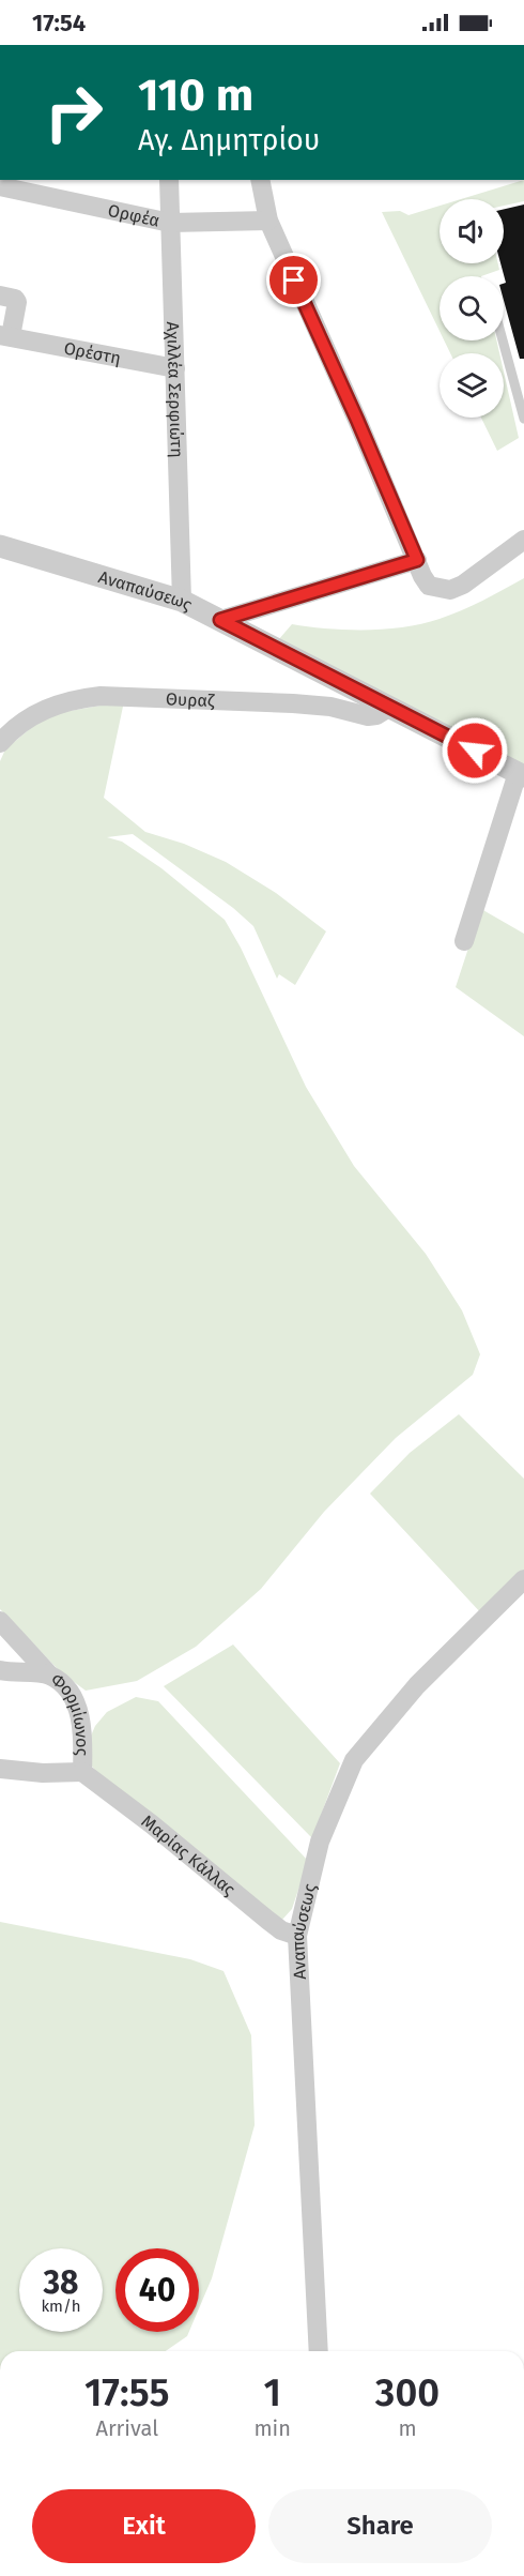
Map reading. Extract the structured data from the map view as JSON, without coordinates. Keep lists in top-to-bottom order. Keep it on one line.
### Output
{"streets":{"street":["Ορφέα","Ορέστη","Αχιλλέα Σερφιώτη","Αναπαύσεως","Θυραζ","Φορμίωνος","Μαρίας Κάλλας"]},"crossings":[["Ορφέα","Αχιλλέα Σερφιώτη"],["Ορέστη","Αχιλλέα Σερφιώτη"],["Αχιλλέα Σερφιώτη","Αναπαύσεως"],["Αναπαύσεως","Θυραζ"],["Αναπαύσεως","Μαρίας Κάλλας"],["Φορμίωνος","Μαρίας Κάλλας"]],"page":{"status":"17:54","turn":["110 m","Αγ. Δημητρίου"],"speed":"38 km/h","limit":"40","eta":["17:55","Arrival","1","min","300","m"],"buttons":["Exit","Share"]}}
